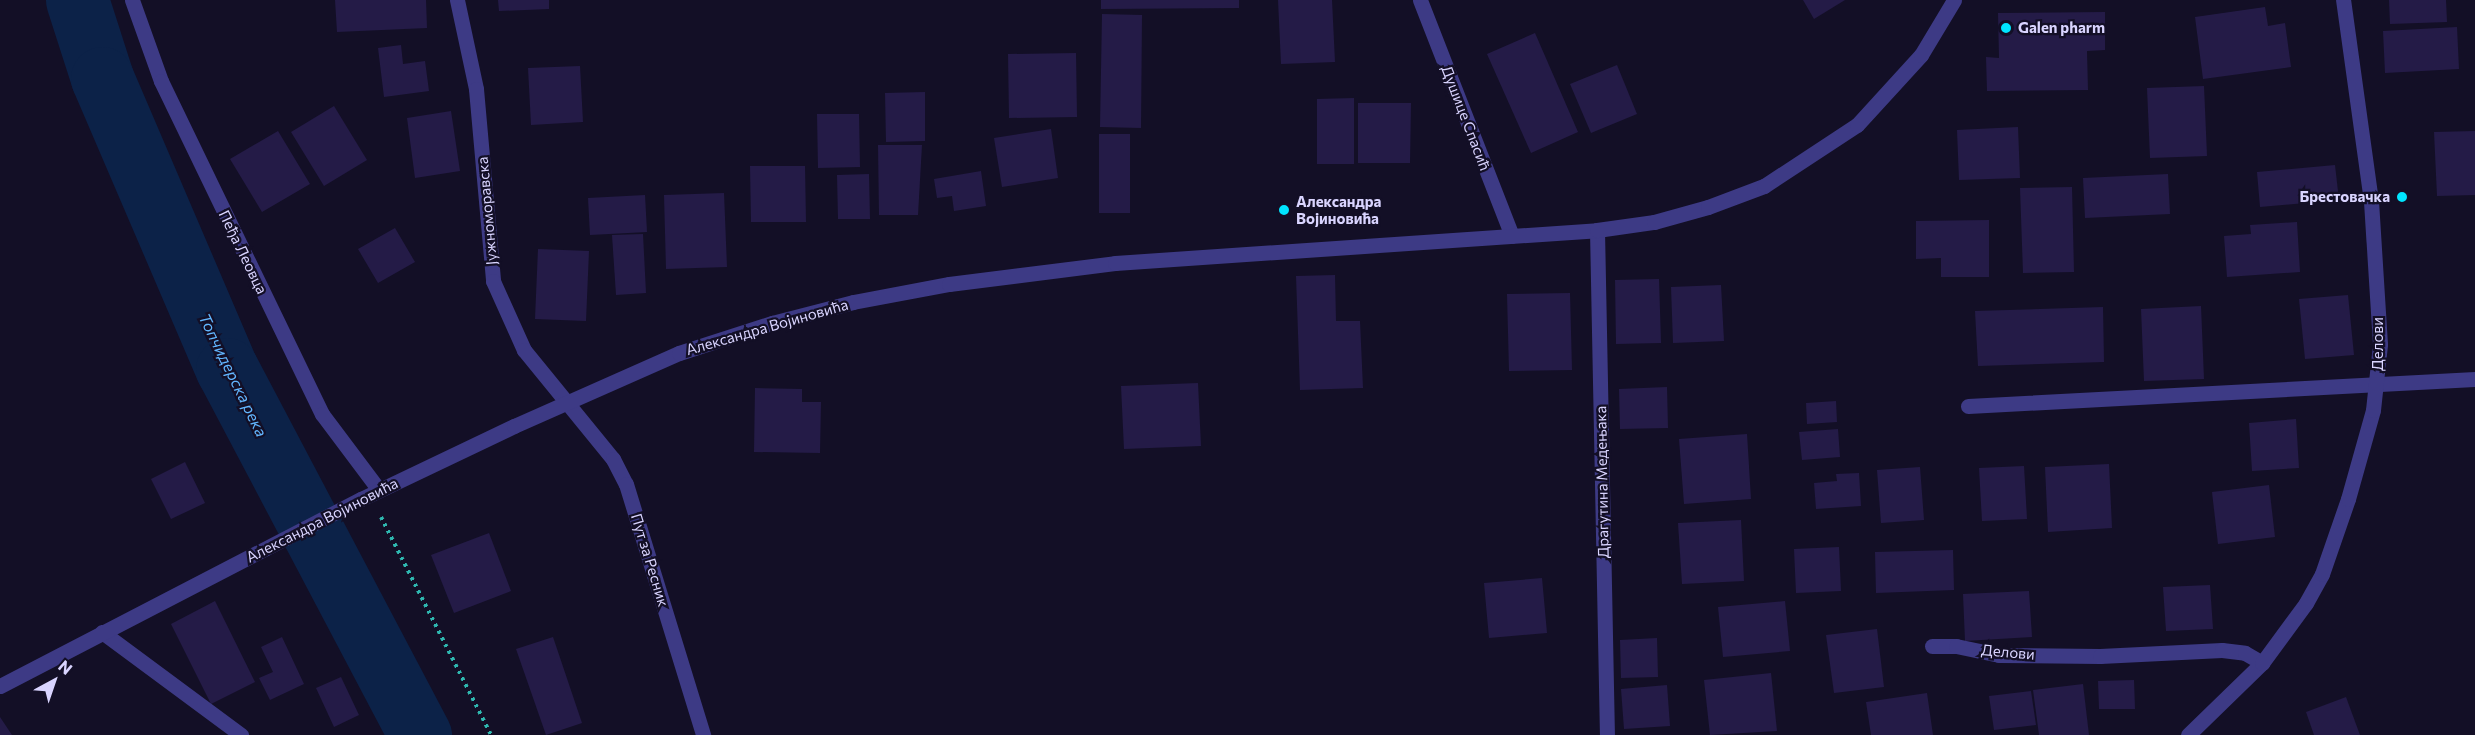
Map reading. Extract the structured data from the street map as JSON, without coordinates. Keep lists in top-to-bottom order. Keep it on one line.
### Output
{"streets":{"street":["Душице Спасић","Јужноморавска","Пеђа Леовца","Александра Војиновића","Делови","Драгутина Медењака","Пут за Ресник"]},"crossings":[["Душице Спасић","Александра Војиновића"],["Јужноморавска","Александра Војиновића"],["Јужноморавска","Пут за Ресник"],["Пеђа Леовца","Александра Војиновића"],["Александра Војиновића","Драгутина Медењака"],["Александра Војиновића","Пут за Ресник"]],"water":["Топчидерска река"],"places":["Galen pharm","Брестовачка","Александра Војиновића"],"north":"top right"}
